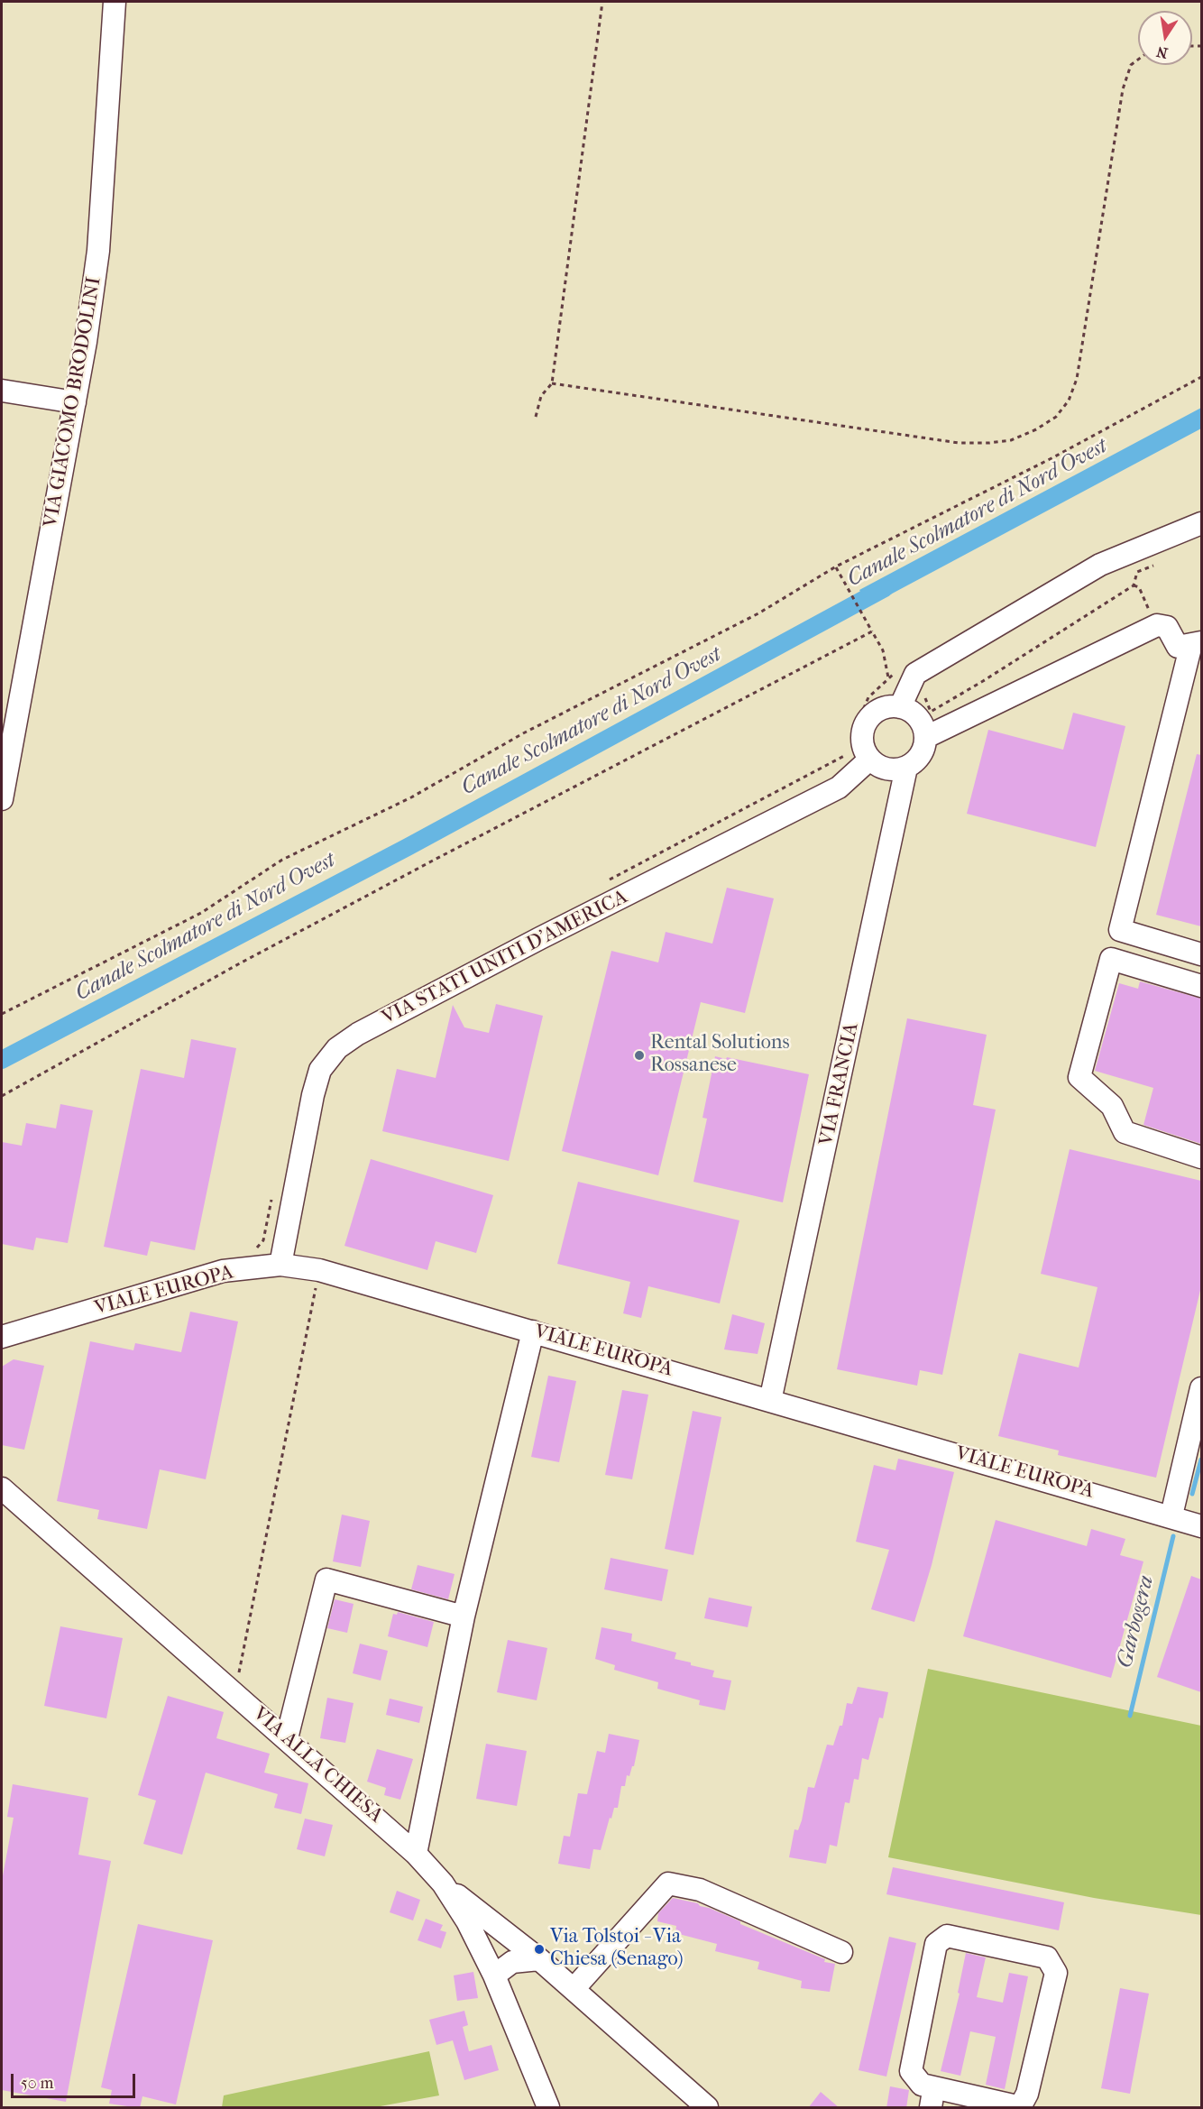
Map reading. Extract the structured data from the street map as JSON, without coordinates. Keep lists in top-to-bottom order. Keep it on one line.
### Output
{"streets":{"street":["VIA GIACOMO BRODOLINI","VIA STATI UNITI D'AMERICA","VIA FRANCIA","VIALE EUROPA","VIA ALLA CHIESA"]},"crossings":[["VIA STATI UNITI D'AMERICA","VIA FRANCIA"],["VIA STATI UNITI D'AMERICA","VIALE EUROPA"],["VIA FRANCIA","VIALE EUROPA"]],"water":["Canale Scolmatore di Nord Ovest","Garbogera"],"places":["Rental Solutions Rossanese","Via Tolstoi - Via Chiesa (Senago)"],"scale_bar":"50 m","north":"bottom"}
